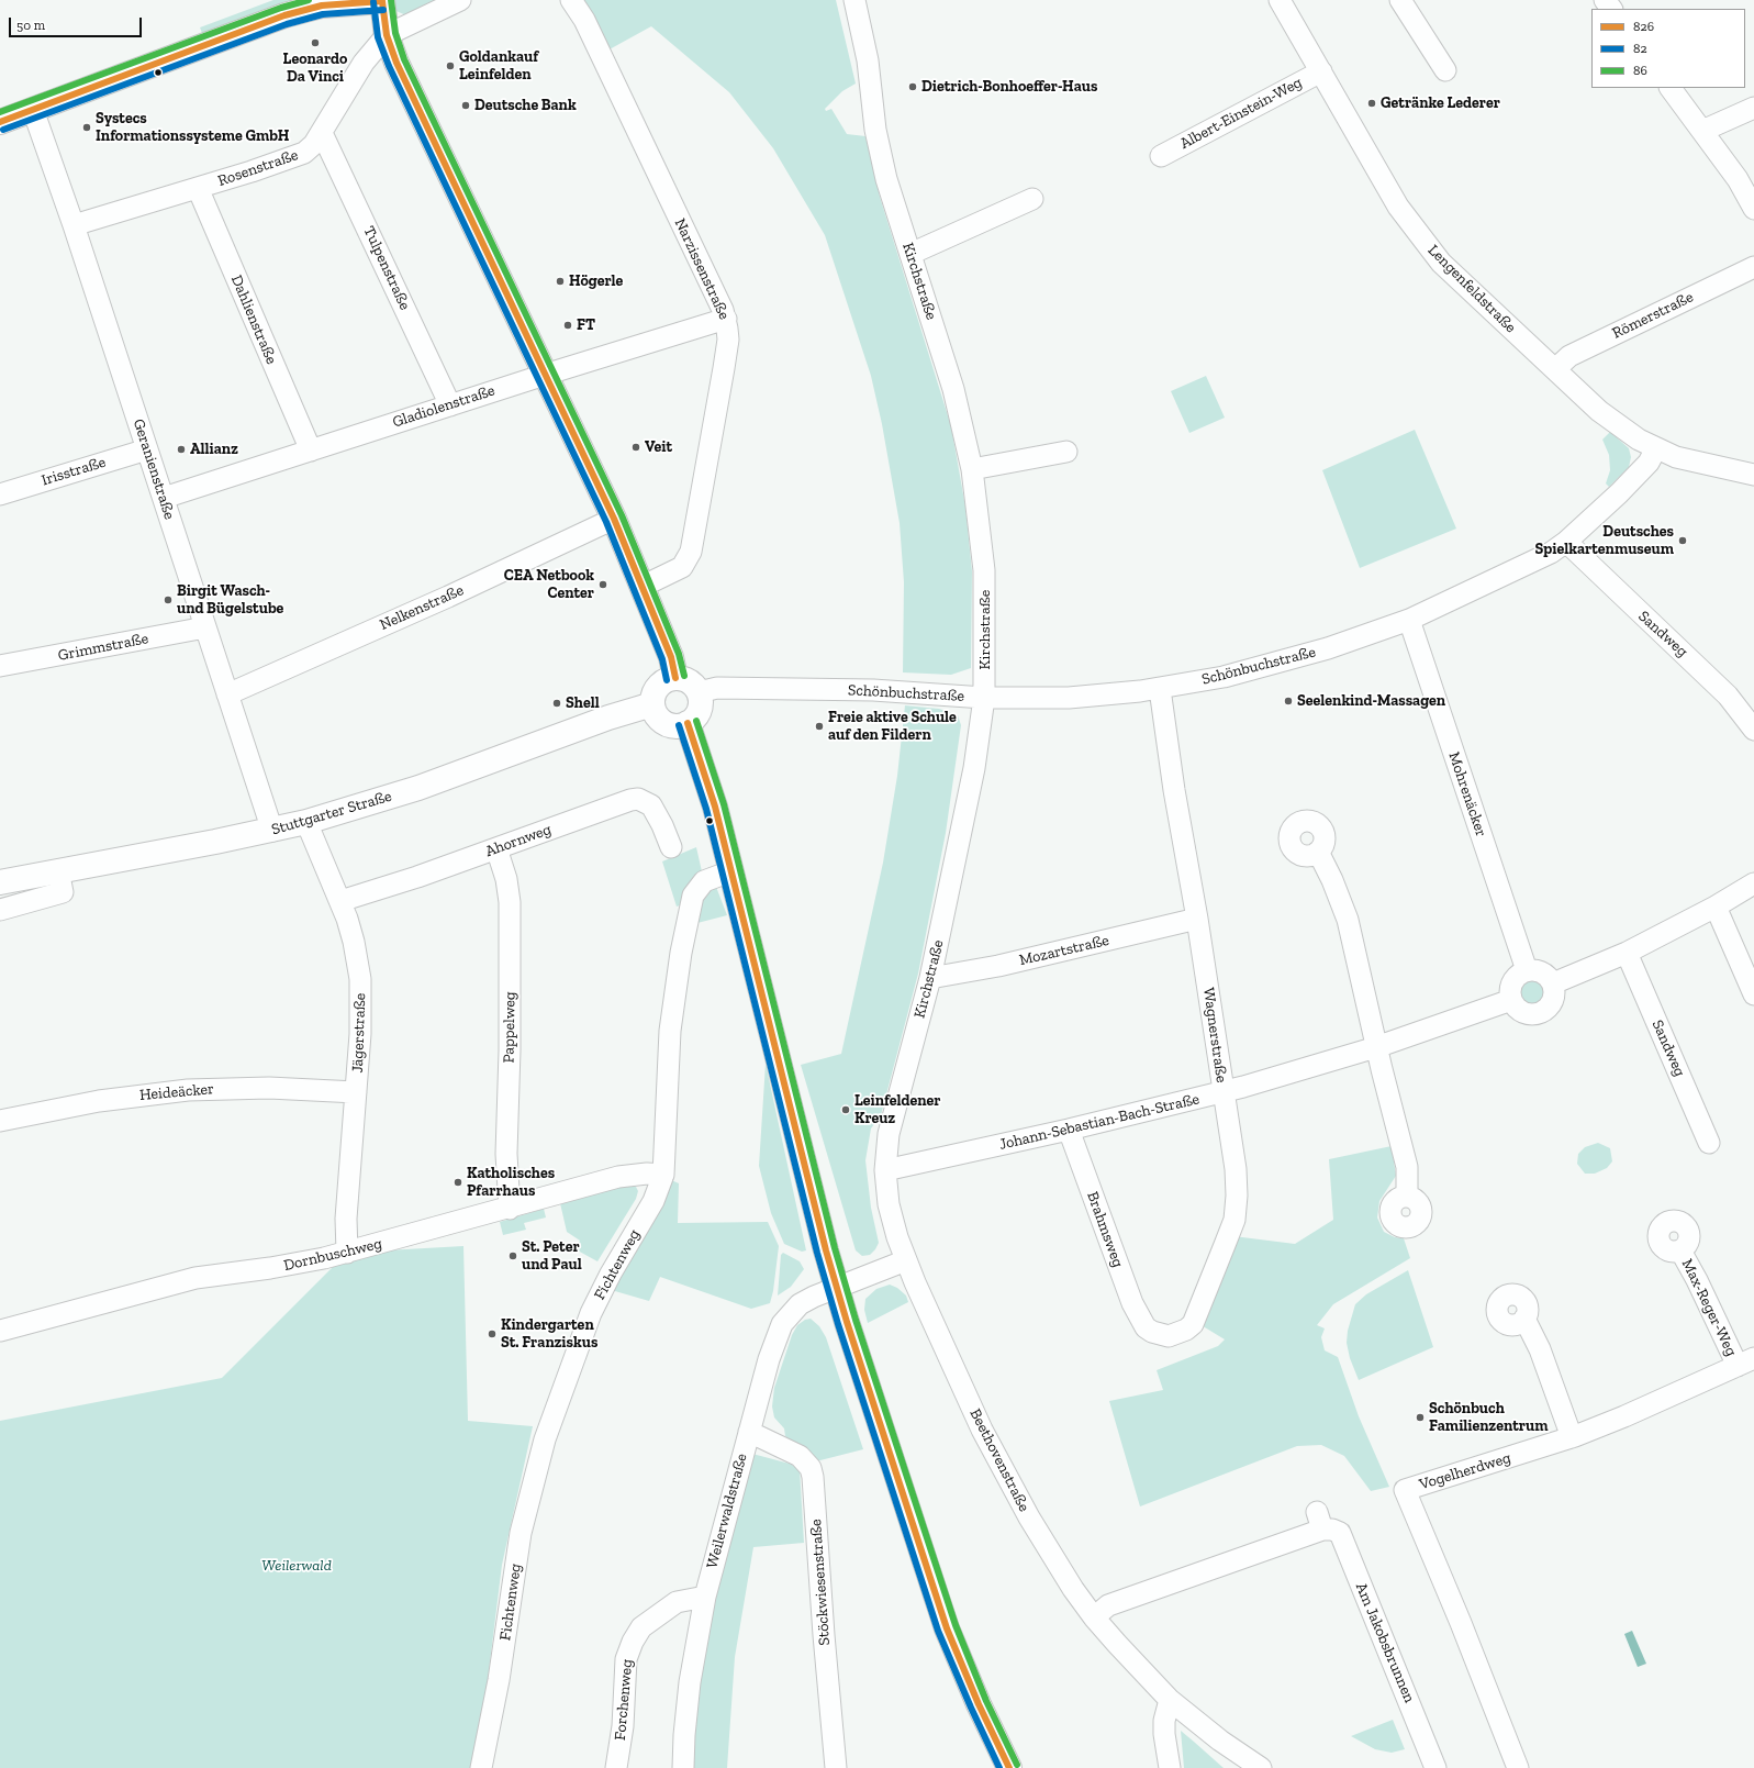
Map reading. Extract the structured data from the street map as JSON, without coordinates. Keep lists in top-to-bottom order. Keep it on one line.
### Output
{"streets":{"main road":["Stuttgarter Straße"],"street":["Albert-Einstein-Weg","Rosenstraße","Tulpenstraße","Narzissenstraße","Kirchstraße","Lengenfeldstraße","Römerstraße","Dahlienstraße","Gladiolenstraße","Geranienstraße","Irisstraße","Nelkenstraße","Sandweg","Grimmstraße","Schönbuchstraße","Mohrenäcker","Ahornweg","Mozartstraße","Pappelweg","Jägerstraße","Wagnerstraße","Heideäcker","Johann-Sebastian-Bach-Straße","Brahmsweg","Dornbuschweg","Fichtenweg","Max-Reger-Weg","Beethovenstraße","Vogelherdweg","Weilerwaldstraße","Stöckwiesenstraße","Am Jakobsbrunnen","Forchenweg"]},"crossings":[["Albert-Einstein-Weg","Lengenfeldstraße"],["Rosenstraße","Tulpenstraße"],["Rosenstraße","Dahlienstraße"],["Rosenstraße","Geranienstraße"],["Tulpenstraße","Gladiolenstraße"],["Narzissenstraße","Gladiolenstraße"],["Kirchstraße","Schönbuchstraße"],["Kirchstraße","Mozartstraße"],["Kirchstraße","Johann-Sebastian-Bach-Straße"],["Kirchstraße","Beethovenstraße"],["Lengenfeldstraße","Römerstraße"],["Lengenfeldstraße","Schönbuchstraße"],["Dahlienstraße","Gladiolenstraße"],["Gladiolenstraße","Geranienstraße"],["Geranienstraße","Irisstraße"],["Geranienstraße","Nelkenstraße"],["Geranienstraße","Grimmstraße"],["Geranienstraße","Stuttgarter Straße"],["Sandweg","Schönbuchstraße"],["Schönbuchstraße","Mohrenäcker"],["Schönbuchstraße","Stuttgarter Straße"],["Schönbuchstraße","Wagnerstraße"],["Mohrenäcker","Johann-Sebastian-Bach-Straße"],["Stuttgarter Straße","Jägerstraße"],["Ahornweg","Pappelweg"],["Ahornweg","Jägerstraße"],["Mozartstraße","Wagnerstraße"],["Pappelweg","Dornbuschweg"],["Jägerstraße","Heideäcker"],["Jägerstraße","Dornbuschweg"],["Wagnerstraße","Johann-Sebastian-Bach-Straße"],["Wagnerstraße","Brahmsweg"],["Johann-Sebastian-Bach-Straße","Brahmsweg"],["Dornbuschweg","Fichtenweg"],["Max-Reger-Weg","Vogelherdweg"],["Beethovenstraße","Am Jakobsbrunnen"],["Weilerwaldstraße","Stöckwiesenstraße"],["Weilerwaldstraße","Forchenweg"]],"parks":["Weilerwald"],"places":["Leonardo Da Vinci","Goldankauf Leinfelden","Dietrich-Bonhoeffer-Haus","Getränke Lederer","Deutsche Bank","Systecs Informationssysteme GmbH","Högerle","FT","Veit","Allianz","Deutsches Spielkartenmuseum","CEA Netbook Center","Birgit Wasch- und Bügelstube","Seelenkind-Massagen","Shell","Freie aktive Schule auf den Fildern","Leinfeldener Kreuz","Katholisches Pfarrhaus","St. Peter und Paul","Kindergarten St. Franziskus","Schönbuch Familienzentrum"],"lines":["transit line 86","transit line 826","transit line 82"],"legend":["826","82","86"],"scale_bar":"50 m"}
